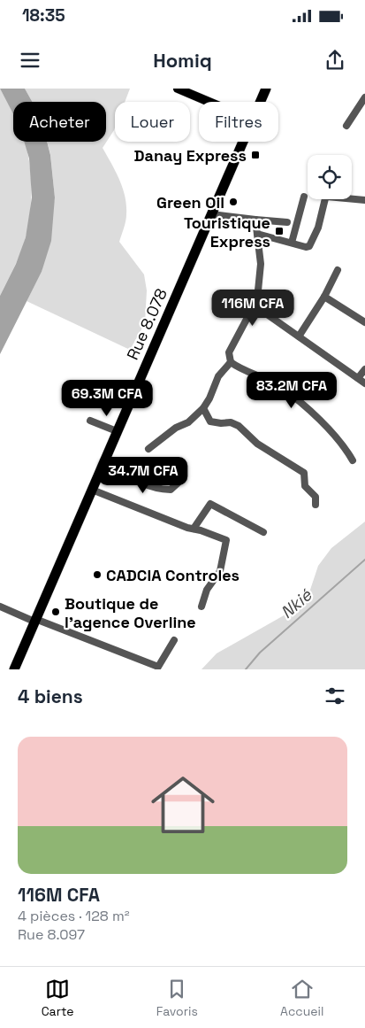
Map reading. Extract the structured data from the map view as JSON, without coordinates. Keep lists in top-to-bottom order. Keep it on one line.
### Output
{"streets":{"highway":["Rue 8.078"]},"water":["Nkié"],"places":{"transit":["Danay Express","Touristique Express"],"other":["Green Oil","CADCIA Controles","Boutique de l'agence Overline"]},"page":{"status":"18:35","header":"Homiq","chip":["Acheter","Louer","Filtres"],"price":["116M CFA","83.2M CFA","69.3M CFA","34.7M CFA"],"heading":"4 biens","list":[{"name":"116M CFA","note":"4 pièces · 128 m² · Rue 8.097"}],"tabs":["Carte","Favoris","Accueil"]}}
